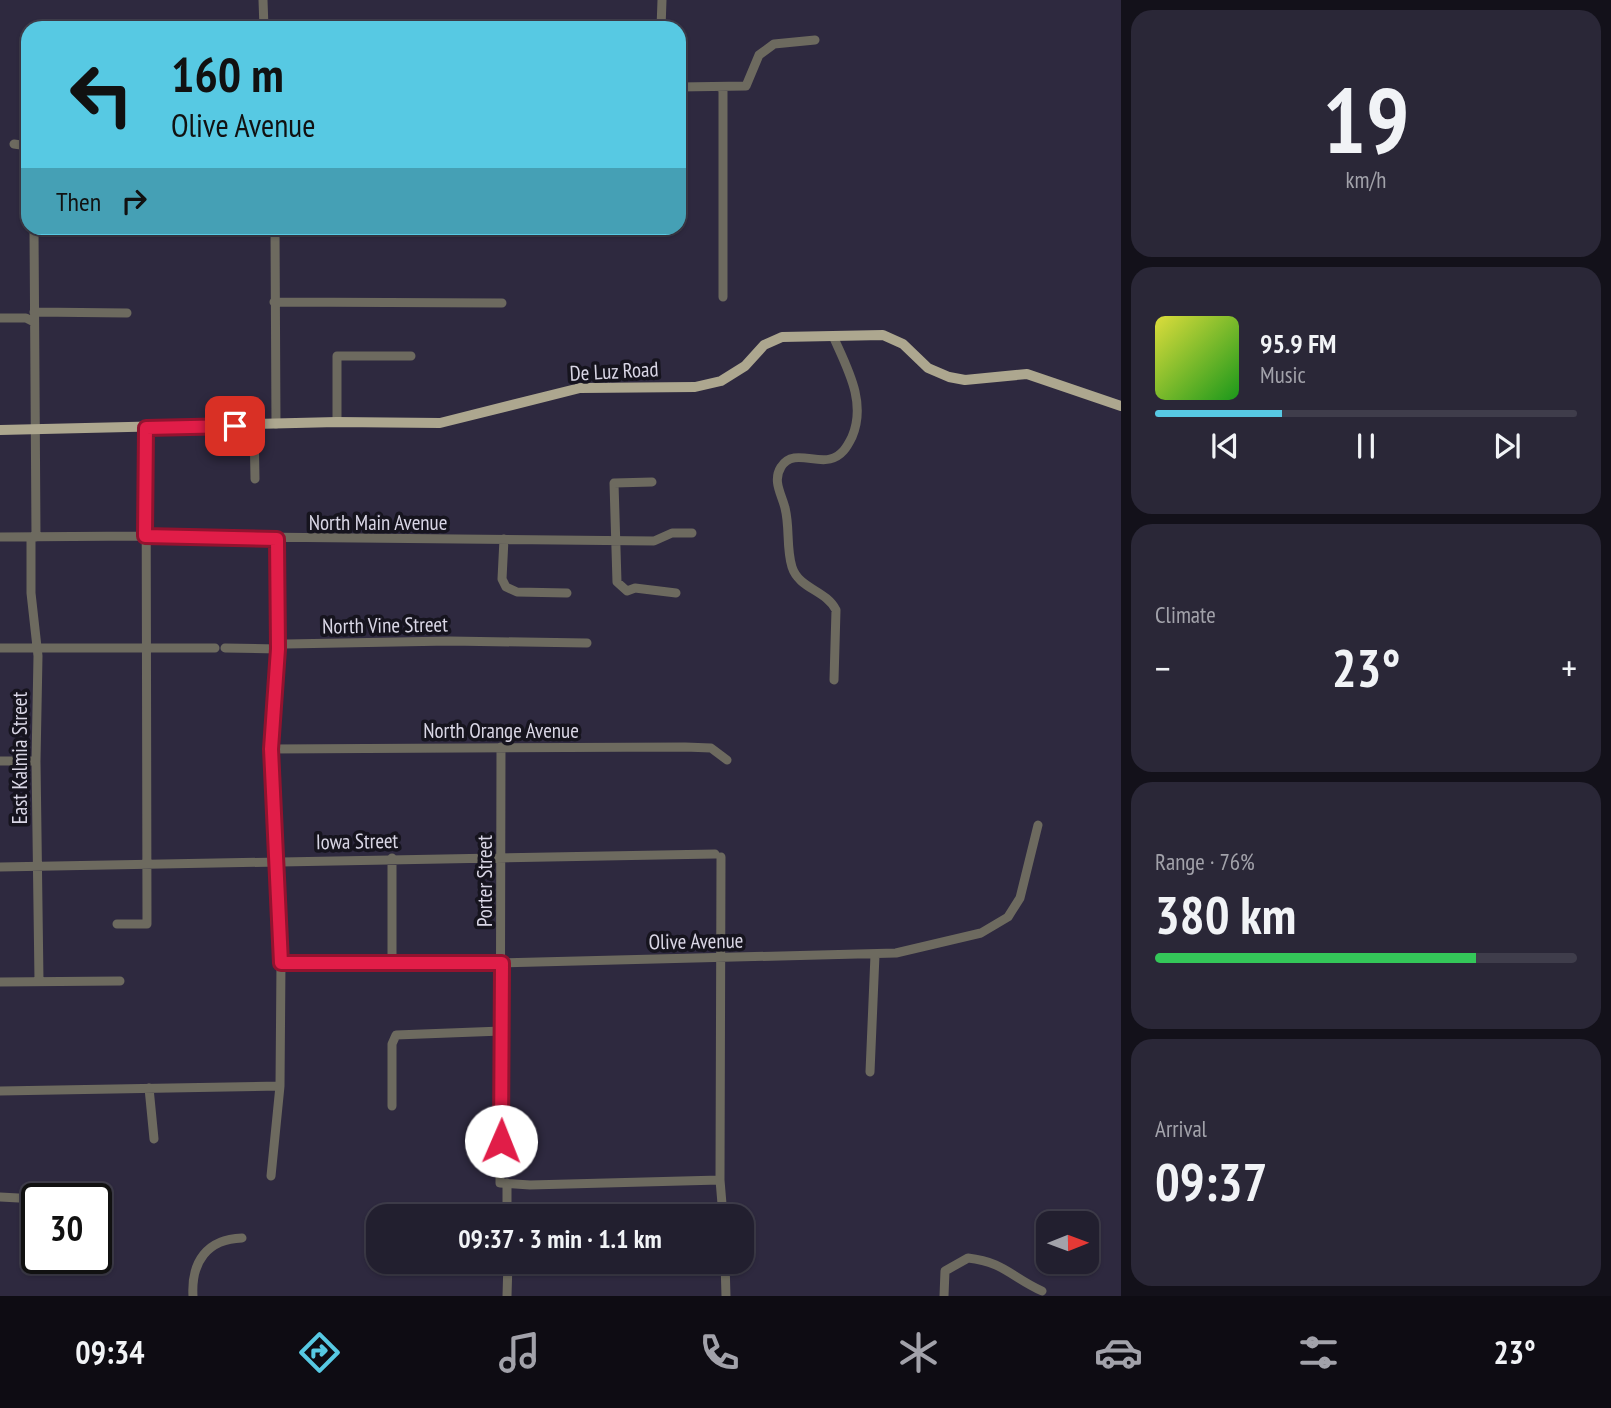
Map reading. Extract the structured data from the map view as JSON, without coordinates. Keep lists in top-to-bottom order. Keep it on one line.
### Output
{"streets":{"main road":["De Luz Road"],"street":["North Main Avenue","North Vine Street","North Orange Avenue","East Kalmia Street","Iowa Street","Porter Street","Olive Avenue"]},"crossings":[["De Luz Road","East Kalmia Street"],["North Main Avenue","East Kalmia Street"],["North Vine Street","East Kalmia Street"],["North Orange Avenue","Porter Street"],["East Kalmia Street","Iowa Street"],["Iowa Street","Porter Street"],["Iowa Street","Olive Avenue"],["Porter Street","Olive Avenue"]],"north":"right","page":{"tile":[["19","km/h"],"Climate",["Range · 76%","380 km"],["Arrival","09:37"]],"turn":["160 m","Olive Avenue"],"then":"Then","song":["95.9 FM","Music"],"heat":["−","23°","+"],"limit":"30","trip":"09:37 · 3 min · 1.1 km","tabs":["09:34","23°"]}}
